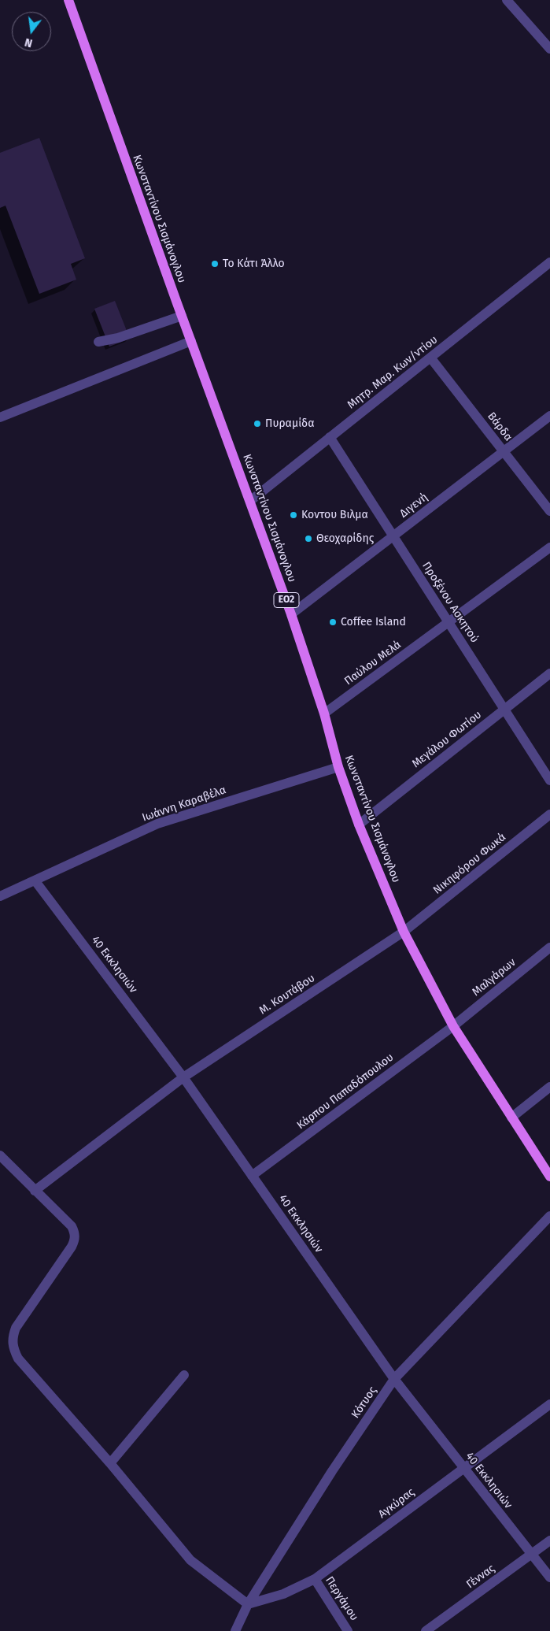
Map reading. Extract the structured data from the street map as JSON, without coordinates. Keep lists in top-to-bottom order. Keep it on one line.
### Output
{"streets":{"main road":["Κωνσταντίνου Σισμάνογλου","ΕΟ2"],"street":["Μητρ. Μαρ. Κων/ντίου","Βάρδα","Διγενή","Προξένου Ασκητού","Παύλου Μελά","Μεγάλου Φωτίου","Ιωάννη Καραβέλα","Νικηφόρου Φωκά","40 Εκκλησιών","Μαλγάρων","Μ. Κουτάβου","Κάρπου Παπαδόπουλου","Κότυος","Αγκύρας","Γέννας","Περγάμου"]},"crossings":[["Κωνσταντίνου Σισμάνογλου","Μητρ. Μαρ. Κων/ντίου"],["Κωνσταντίνου Σισμάνογλου","Διγενή"],["Κωνσταντίνου Σισμάνογλου","Παύλου Μελά"],["Κωνσταντίνου Σισμάνογλου","Μεγάλου Φωτίου"],["Κωνσταντίνου Σισμάνογλου","Ιωάννη Καραβέλα"],["Κωνσταντίνου Σισμάνογλου","Νικηφόρου Φωκά"],["Κωνσταντίνου Σισμάνογλου","Μαλγάρων"],["Κωνσταντίνου Σισμάνογλου","Μ. Κουτάβου"],["Κωνσταντίνου Σισμάνογλου","Κάρπου Παπαδόπουλου"],["Μητρ. Μαρ. Κων/ντίου","Βάρδα"],["Μητρ. Μαρ. Κων/ντίου","Προξένου Ασκητού"],["Βάρδα","Διγενή"],["Διγενή","Προξένου Ασκητού"],["Προξένου Ασκητού","Παύλου Μελά"],["Προξένου Ασκητού","Μεγάλου Φωτίου"],["Ιωάννη Καραβέλα","40 Εκκλησιών"],["Νικηφόρου Φωκά","Μ. Κουτάβου"],["40 Εκκλησιών","Μ. Κουτάβου"],["40 Εκκλησιών","Κάρπου Παπαδόπουλου"],["40 Εκκλησιών","Κότυος"],["40 Εκκλησιών","Αγκύρας"],["40 Εκκλησιών","Γέννας"],["Μαλγάρων","Κάρπου Παπαδόπουλου"],["Κότυος","Αγκύρας"],["Αγκύρας","Περγάμου"]],"places":["Το Κάτι Άλλο","Πυραμίδα","Κοντου Βιλμα","Θεοχαρίδης","Coffee Island"],"north":"bottom"}
